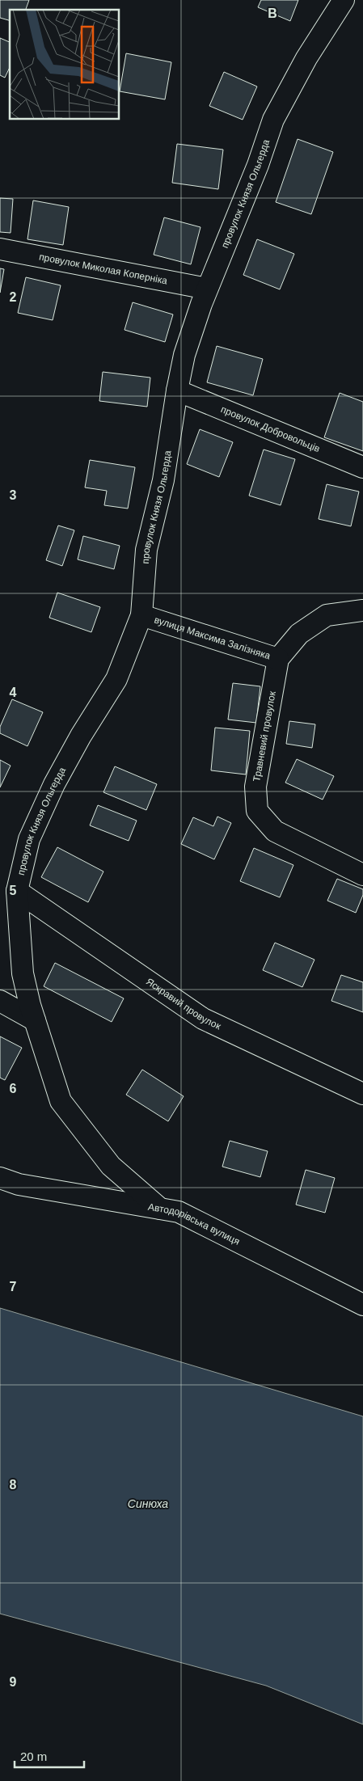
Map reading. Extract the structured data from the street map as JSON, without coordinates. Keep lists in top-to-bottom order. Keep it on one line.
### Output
{"streets":{"street":["провулок Князя Ольгерда","провулок Миколая Коперніка","провулок Добровольців","вулиця Максима Залізняка","Травневий провулок","Яскравий провулок","Автодорівська вулиця"]},"crossings":[["провулок Князя Ольгерда","провулок Миколая Коперніка"],["провулок Князя Ольгерда","провулок Добровольців"],["провулок Князя Ольгерда","вулиця Максима Залізняка"],["провулок Князя Ольгерда","Яскравий провулок"],["провулок Князя Ольгерда","Автодорівська вулиця"],["вулиця Максима Залізняка","Травневий провулок"]],"water":["Синюха"],"scale_bar":"20 m","grid":{"columns":["B"],"rows":["2","3","4","5","6","7","8","9"]}}
